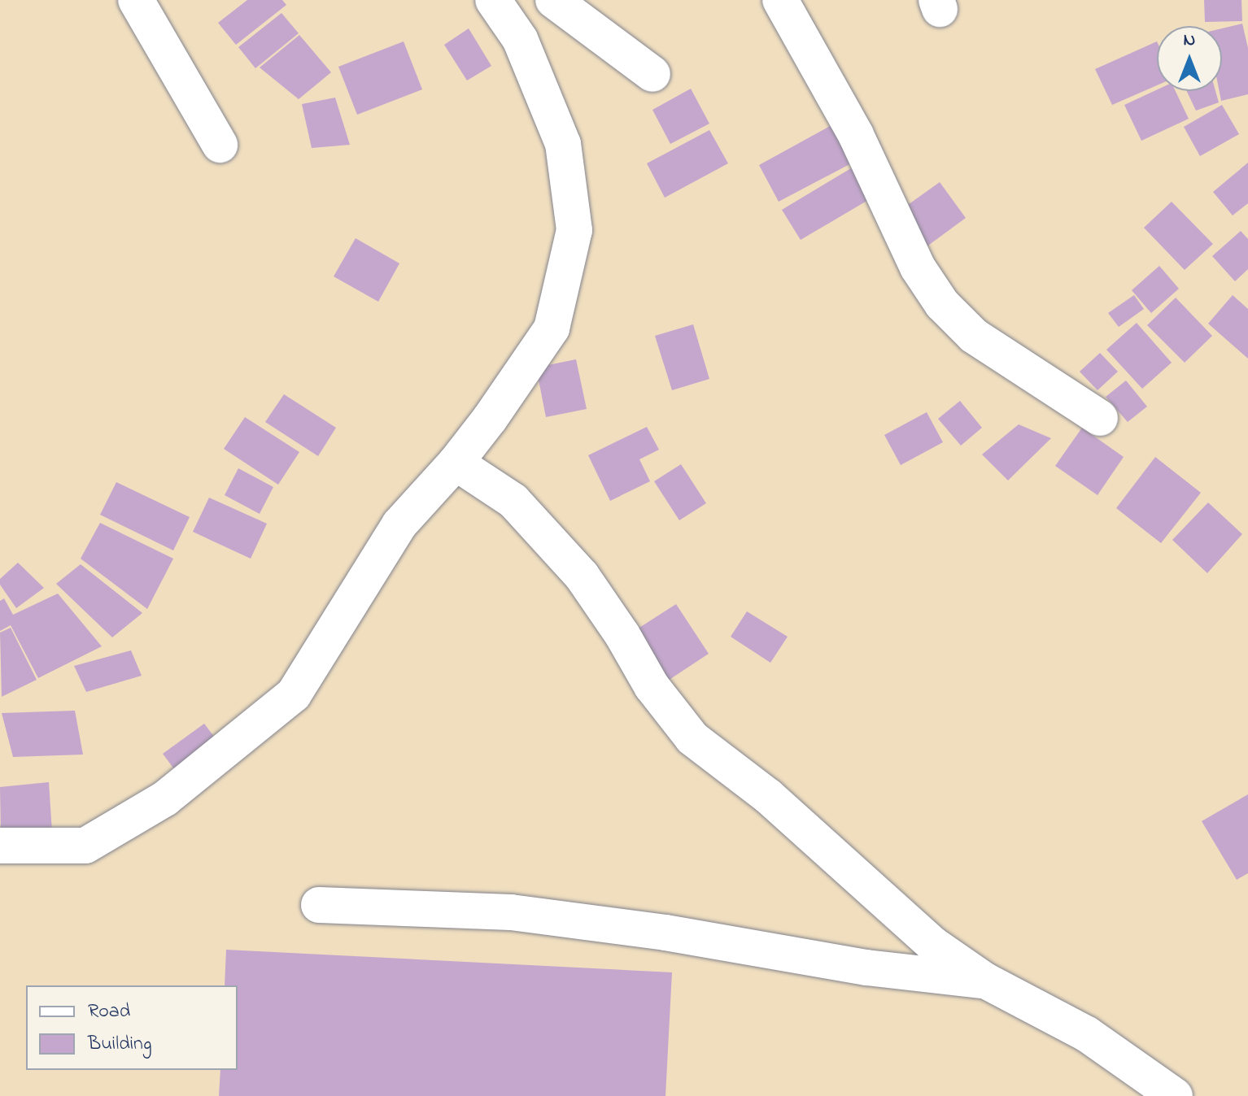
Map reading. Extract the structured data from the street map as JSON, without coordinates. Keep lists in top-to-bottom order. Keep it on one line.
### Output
{"legend":["Road","Building"],"north":"top"}
